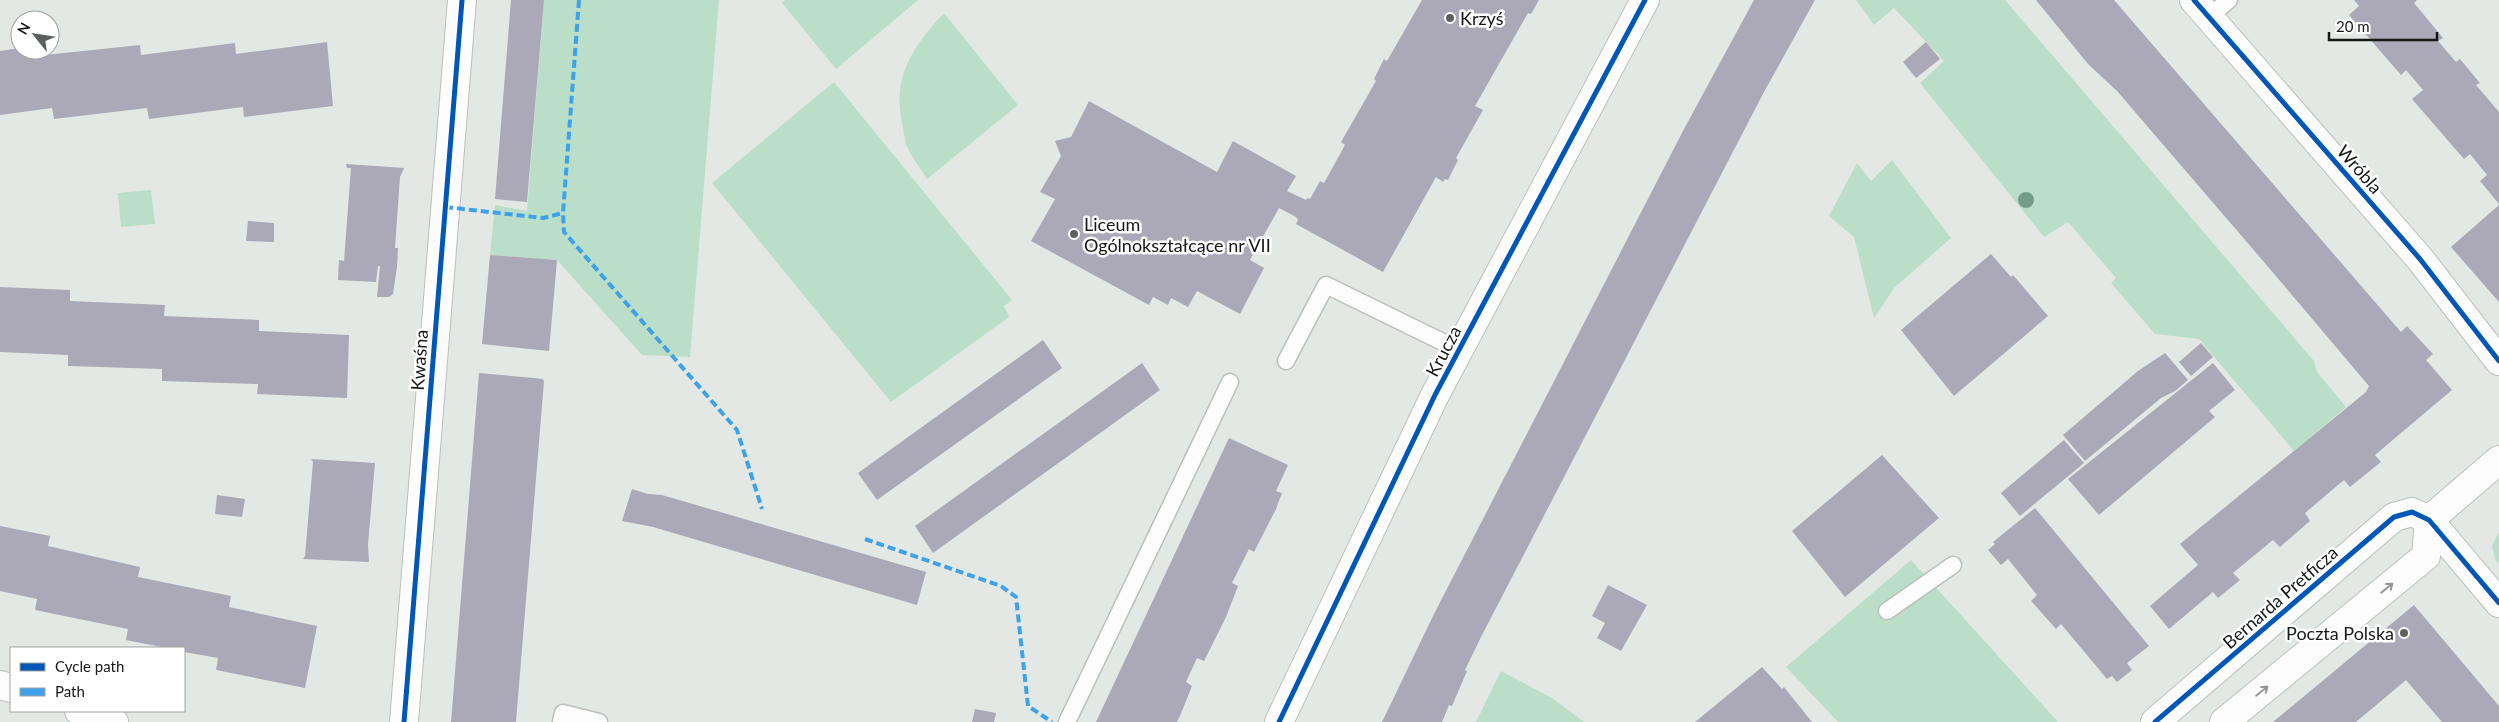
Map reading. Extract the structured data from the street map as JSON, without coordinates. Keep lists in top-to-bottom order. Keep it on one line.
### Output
{"streets":{"street":["Wróbla","Krucza","Kwaśna","Bernarda Pretficza"]},"places":["Krzyś","Liceum Ogólnokształcące nr VII","Poczta Polska"],"legend":["Cycle path","Path"],"scale_bar":"20 m","north":"top left"}
